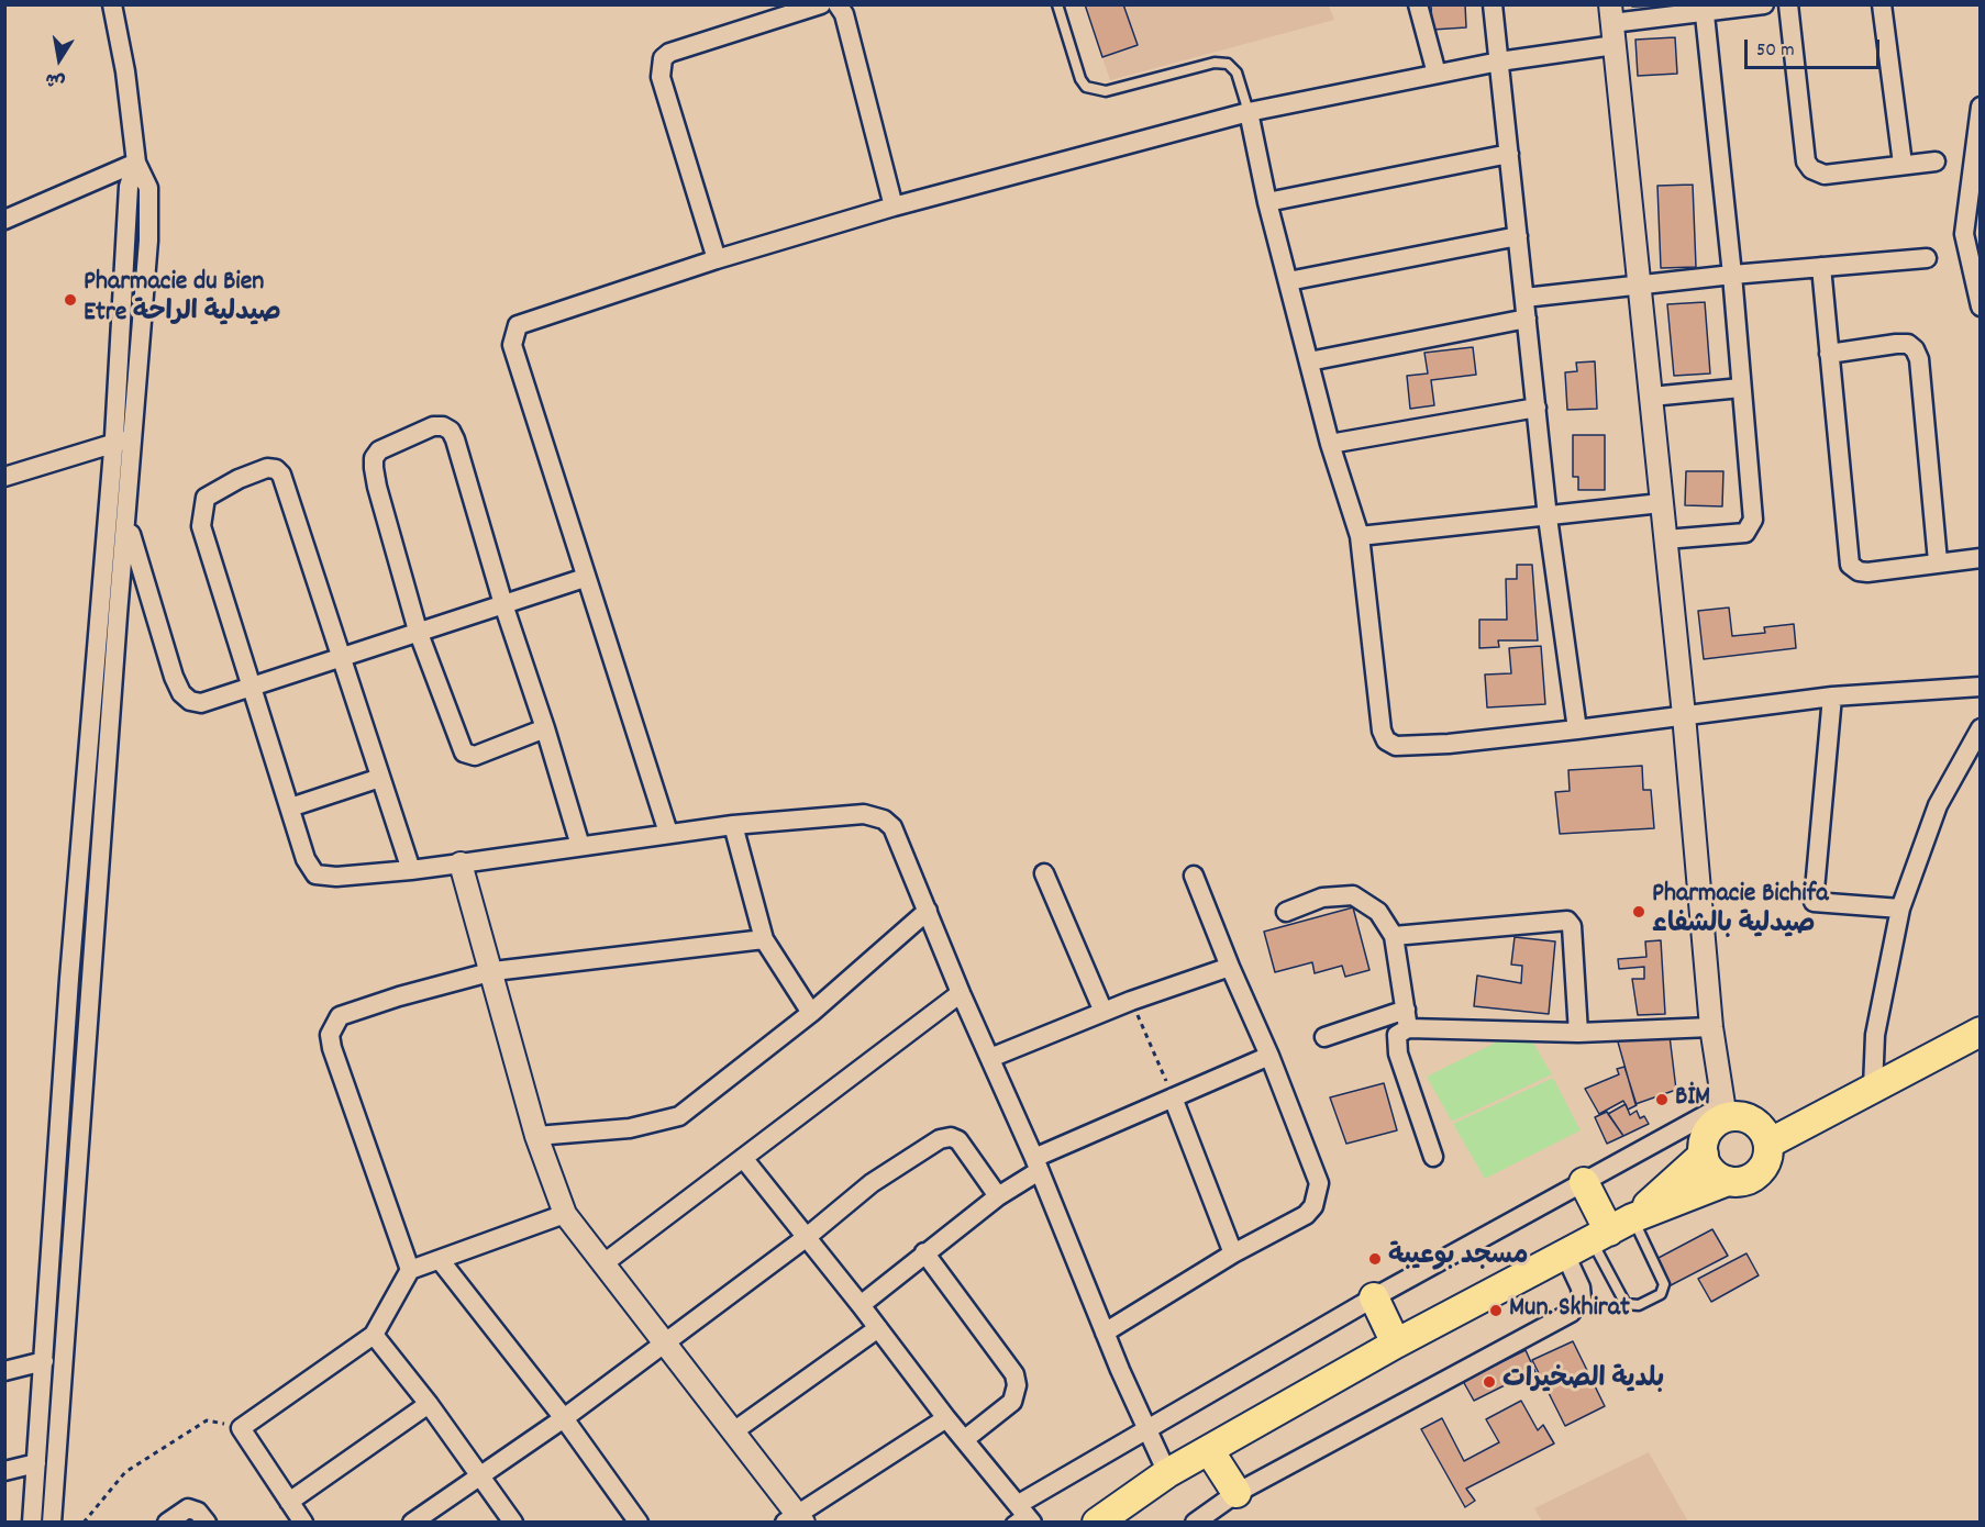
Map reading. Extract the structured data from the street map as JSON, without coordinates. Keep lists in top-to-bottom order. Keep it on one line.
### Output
{"places":["Pharmacie du Bien Etre صيدلية الراحة","Pharmacie Bichifa صيدلية بالشفاء","BİM","مسجد بوعيبة","Mun. Skhirat","بلدية الصخيرات"],"scale_bar":"50 m","north":"bottom"}
